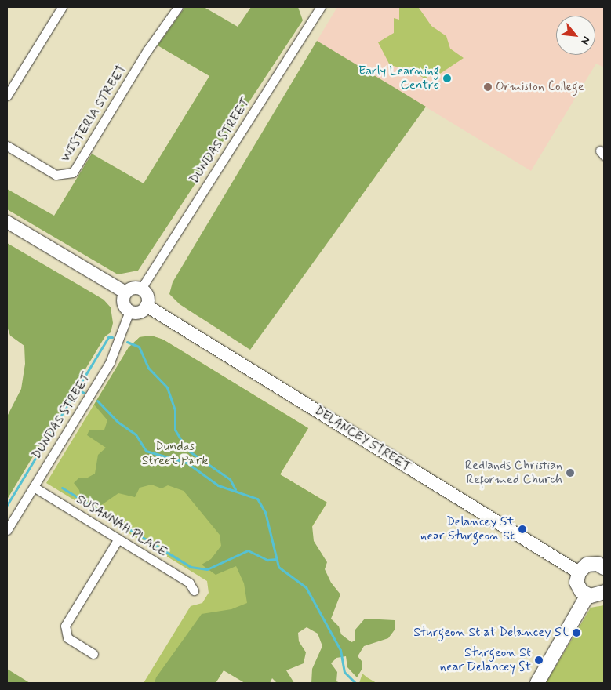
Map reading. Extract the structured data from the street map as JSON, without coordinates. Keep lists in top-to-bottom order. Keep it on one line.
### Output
{"streets":{"main road":["DELANCEY STREET"],"street":["WISTERIA STREET","DUNDAS STREET","SUSANNAH PLACE"]},"crossings":[["DUNDAS STREET","DELANCEY STREET"],["DUNDAS STREET","SUSANNAH PLACE"]],"parks":["Dundas Street Park"],"places":["Early Learning Centre","Ormiston College","Redlands Christian Reformed Church","Delancey St near Sturgeon St","Sturgeon St at Delancey St","Sturgeon St near Delancey St"],"north":"bottom right"}
